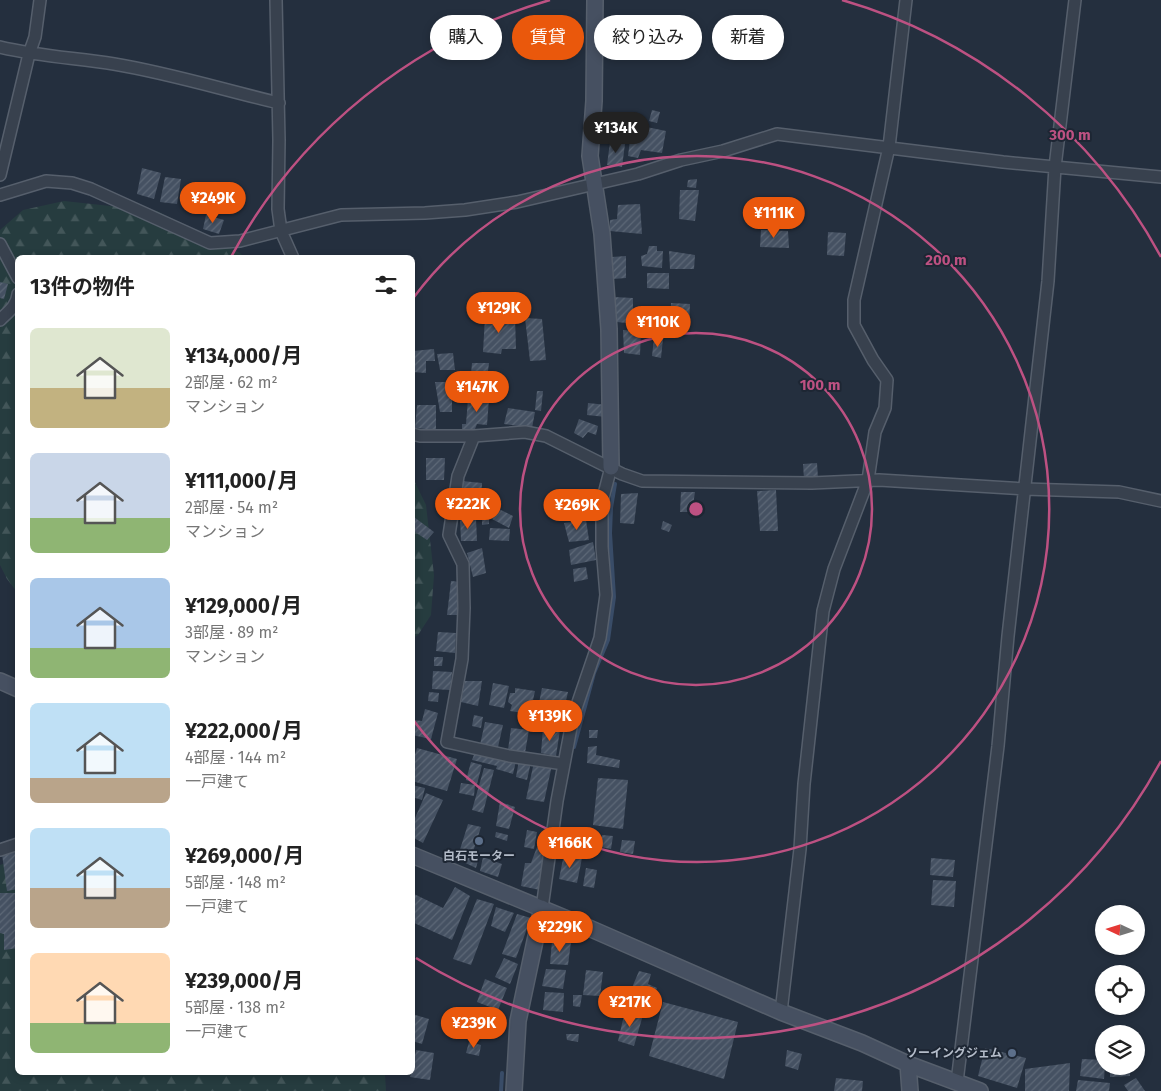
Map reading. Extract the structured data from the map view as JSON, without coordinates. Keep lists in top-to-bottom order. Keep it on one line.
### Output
{"places":["白石モーター","ソーイングジェム"],"north":"left","page":{"chip":["購入","賃貸","絞り込み","新着"],"price":["¥134K","¥249K","¥111K","¥129K","¥110K","¥147K","¥222K","¥269K","¥139K","¥166K","¥229K","¥217K","¥239K"],"heading":"13件の物件","list":[{"name":"¥134,000/月","note":"2部屋 · 62 m² · マンション"},{"name":"¥111,000/月","note":"2部屋 · 54 m² · マンション"},{"name":"¥129,000/月","note":"3部屋 · 89 m² · マンション"},{"name":"¥222,000/月","note":"4部屋 · 144 m² · 一戸建て"},{"name":"¥269,000/月","note":"5部屋 · 148 m² · 一戸建て"},{"name":"¥239,000/月","note":"5部屋 · 138 m² · 一戸建て"}]},"rings":["300 m","200 m","100 m"]}
